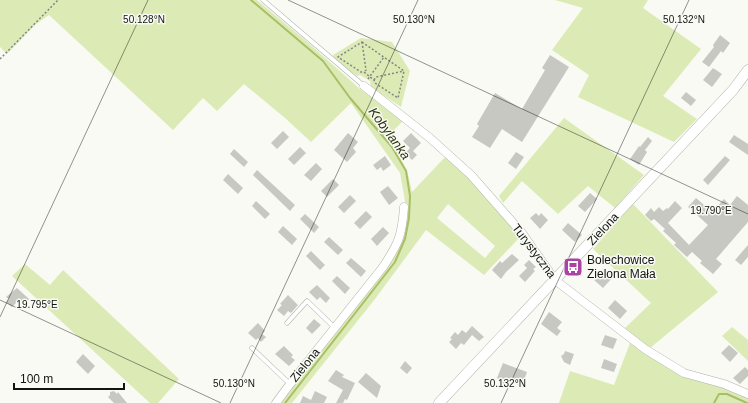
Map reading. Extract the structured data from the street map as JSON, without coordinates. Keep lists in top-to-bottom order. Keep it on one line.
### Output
{"streets":{"street":["Zielona","Turystyczna"]},"crossings":[["Zielona","Turystyczna"]],"water":["Kobylanka"],"places":{"bus stop":["Bolechowice Zielona Mała"]},"scale_bar":"100 m","coordinates":["50.128°N","50.130°N","50.132°N","19.790°E","19.795°E"]}
